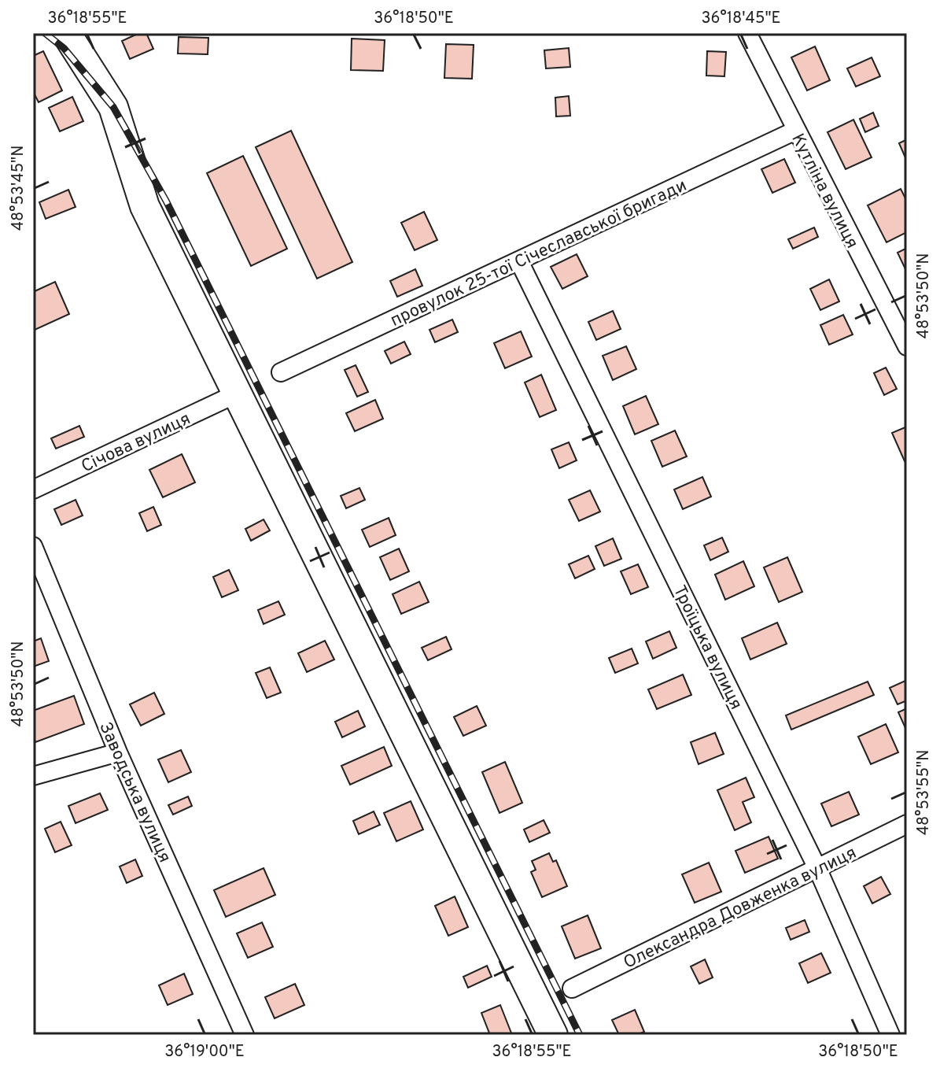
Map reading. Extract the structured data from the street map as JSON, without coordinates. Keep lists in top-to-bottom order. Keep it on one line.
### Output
{"streets":{"street":["Кутліна вулиця","провулок 25-тої Січеславської бригади","Січова вулиця","Троїцька вулиця","Заводська вулиця","Олександра Довженка вулиця"]},"crossings":[["Кутліна вулиця","провулок 25-тої Січеславської бригади"],["провулок 25-тої Січеславської бригади","Троїцька вулиця"],["Троїцька вулиця","Олександра Довженка вулиця"]],"coordinates":["36°18'55\"E","36°18'50\"E","36°18'45\"E","48°53'45\"N","48°53'50\"N","48°53'55\"N","36°19'00\"E"]}
